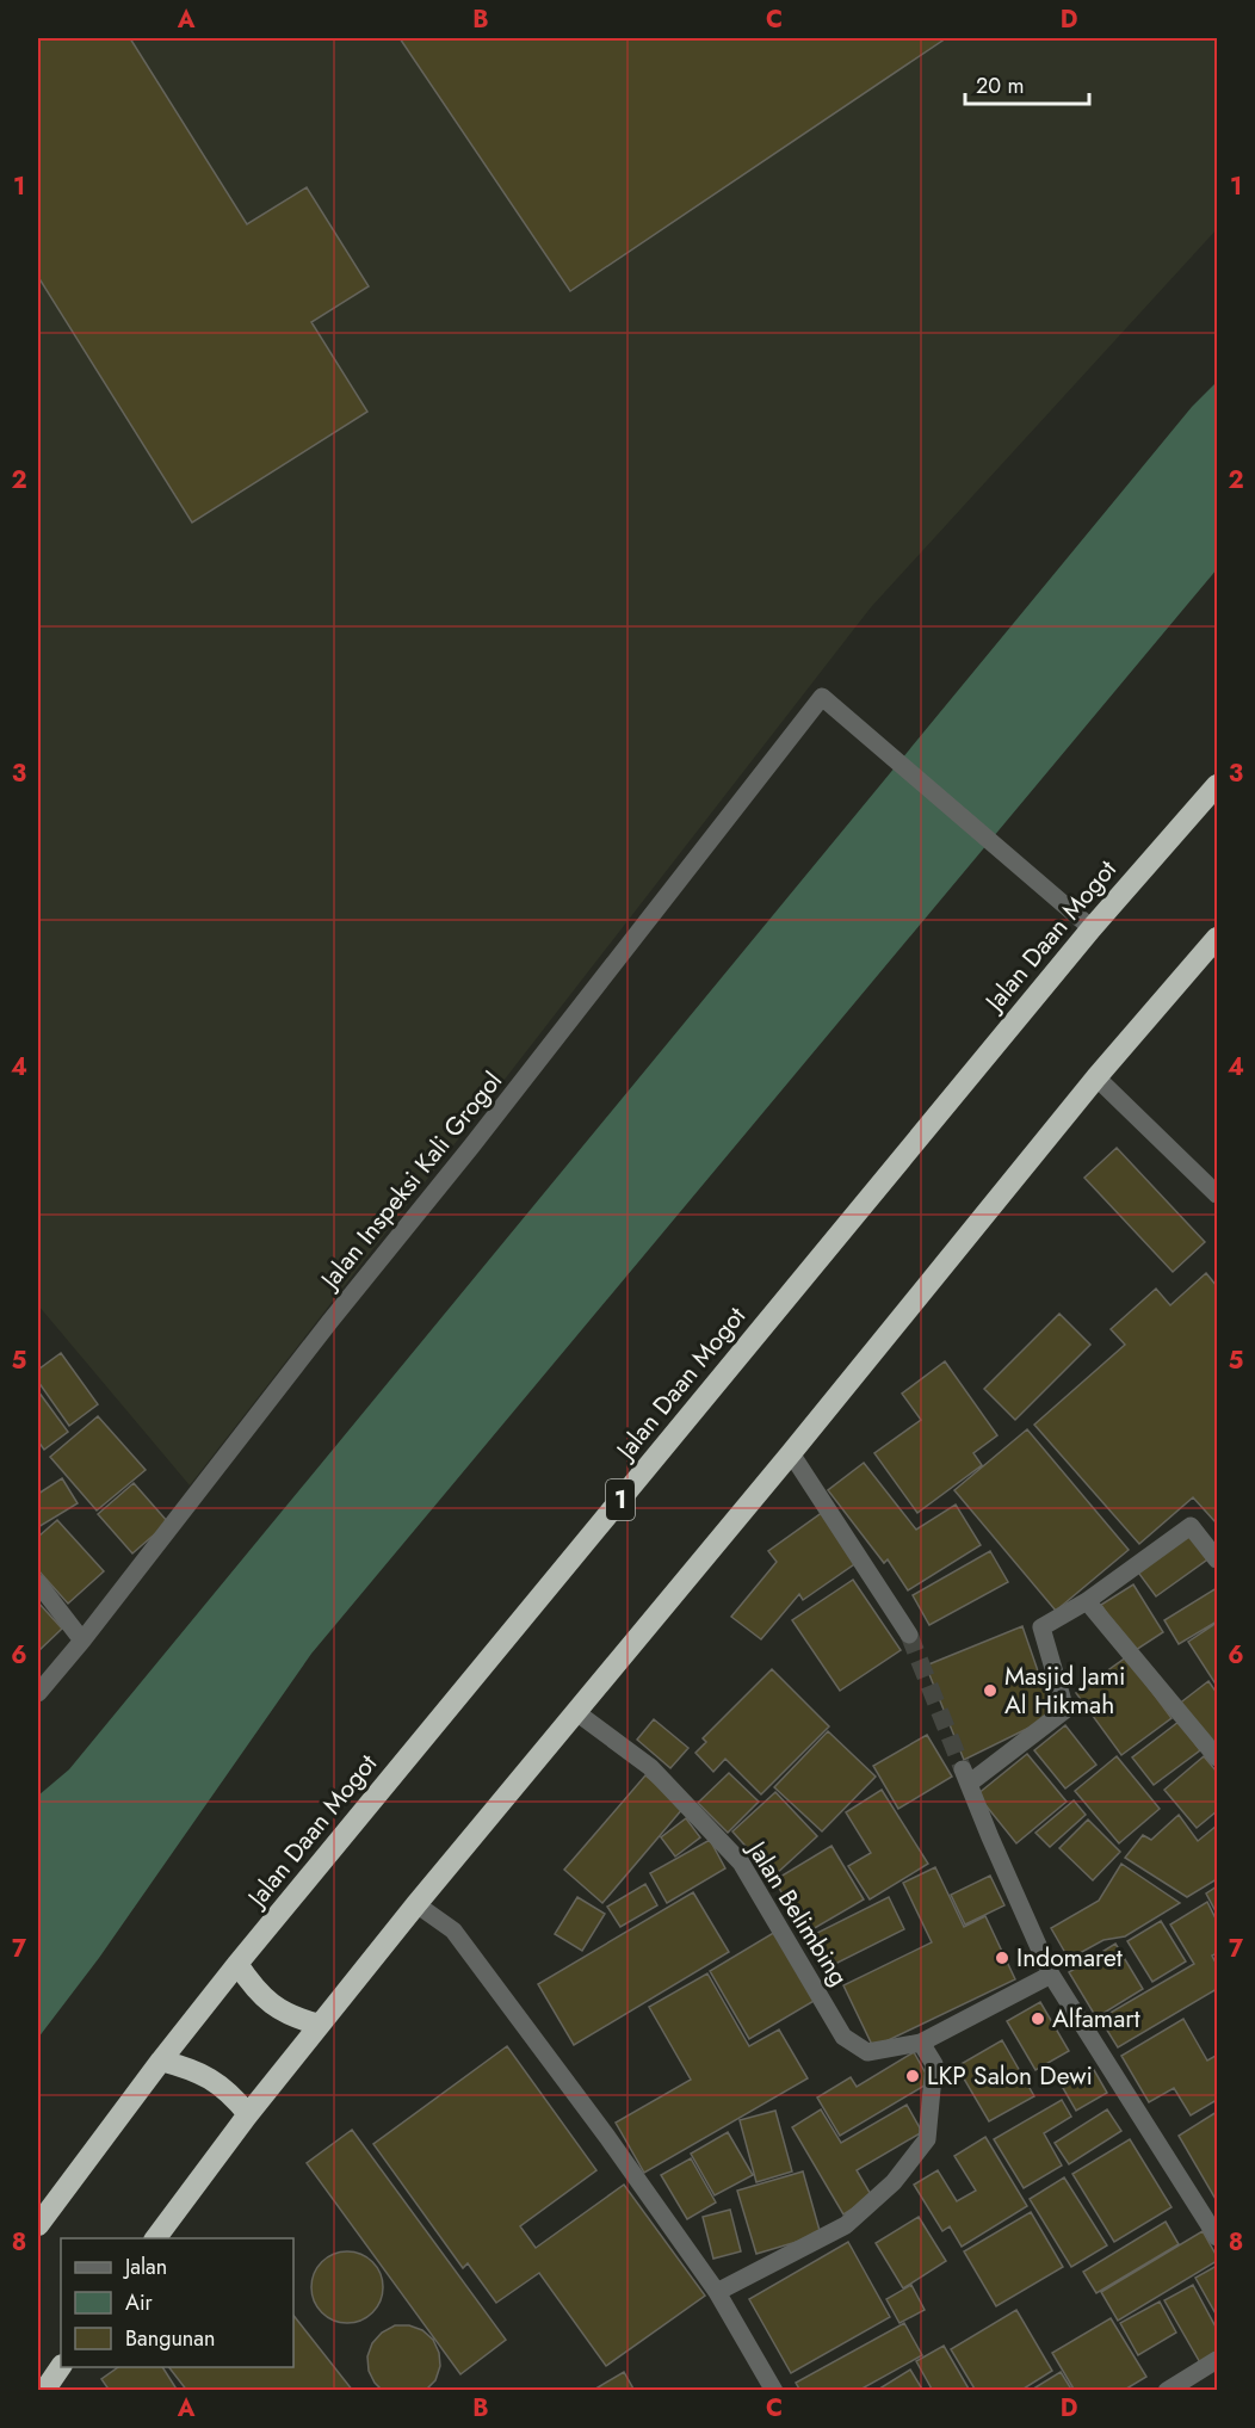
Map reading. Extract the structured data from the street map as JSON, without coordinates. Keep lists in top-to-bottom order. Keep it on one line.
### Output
{"streets":{"highway":["Jalan Daan Mogot","1"],"street":["Jalan Inspeksi Kali Grogol","Jalan Belimbing"]},"crossings":[["Jalan Daan Mogot","Jalan Inspeksi Kali Grogol"]],"places":["Masjid Jami Al Hikmah","Indomaret","Alfamart","LKP Salon Dewi"],"legend":["Jalan","Air","Bangunan"],"scale_bar":"20 m","grid":{"columns":["A","B","C","D"],"rows":["1","2","3","4","5","6","7","8"]}}
